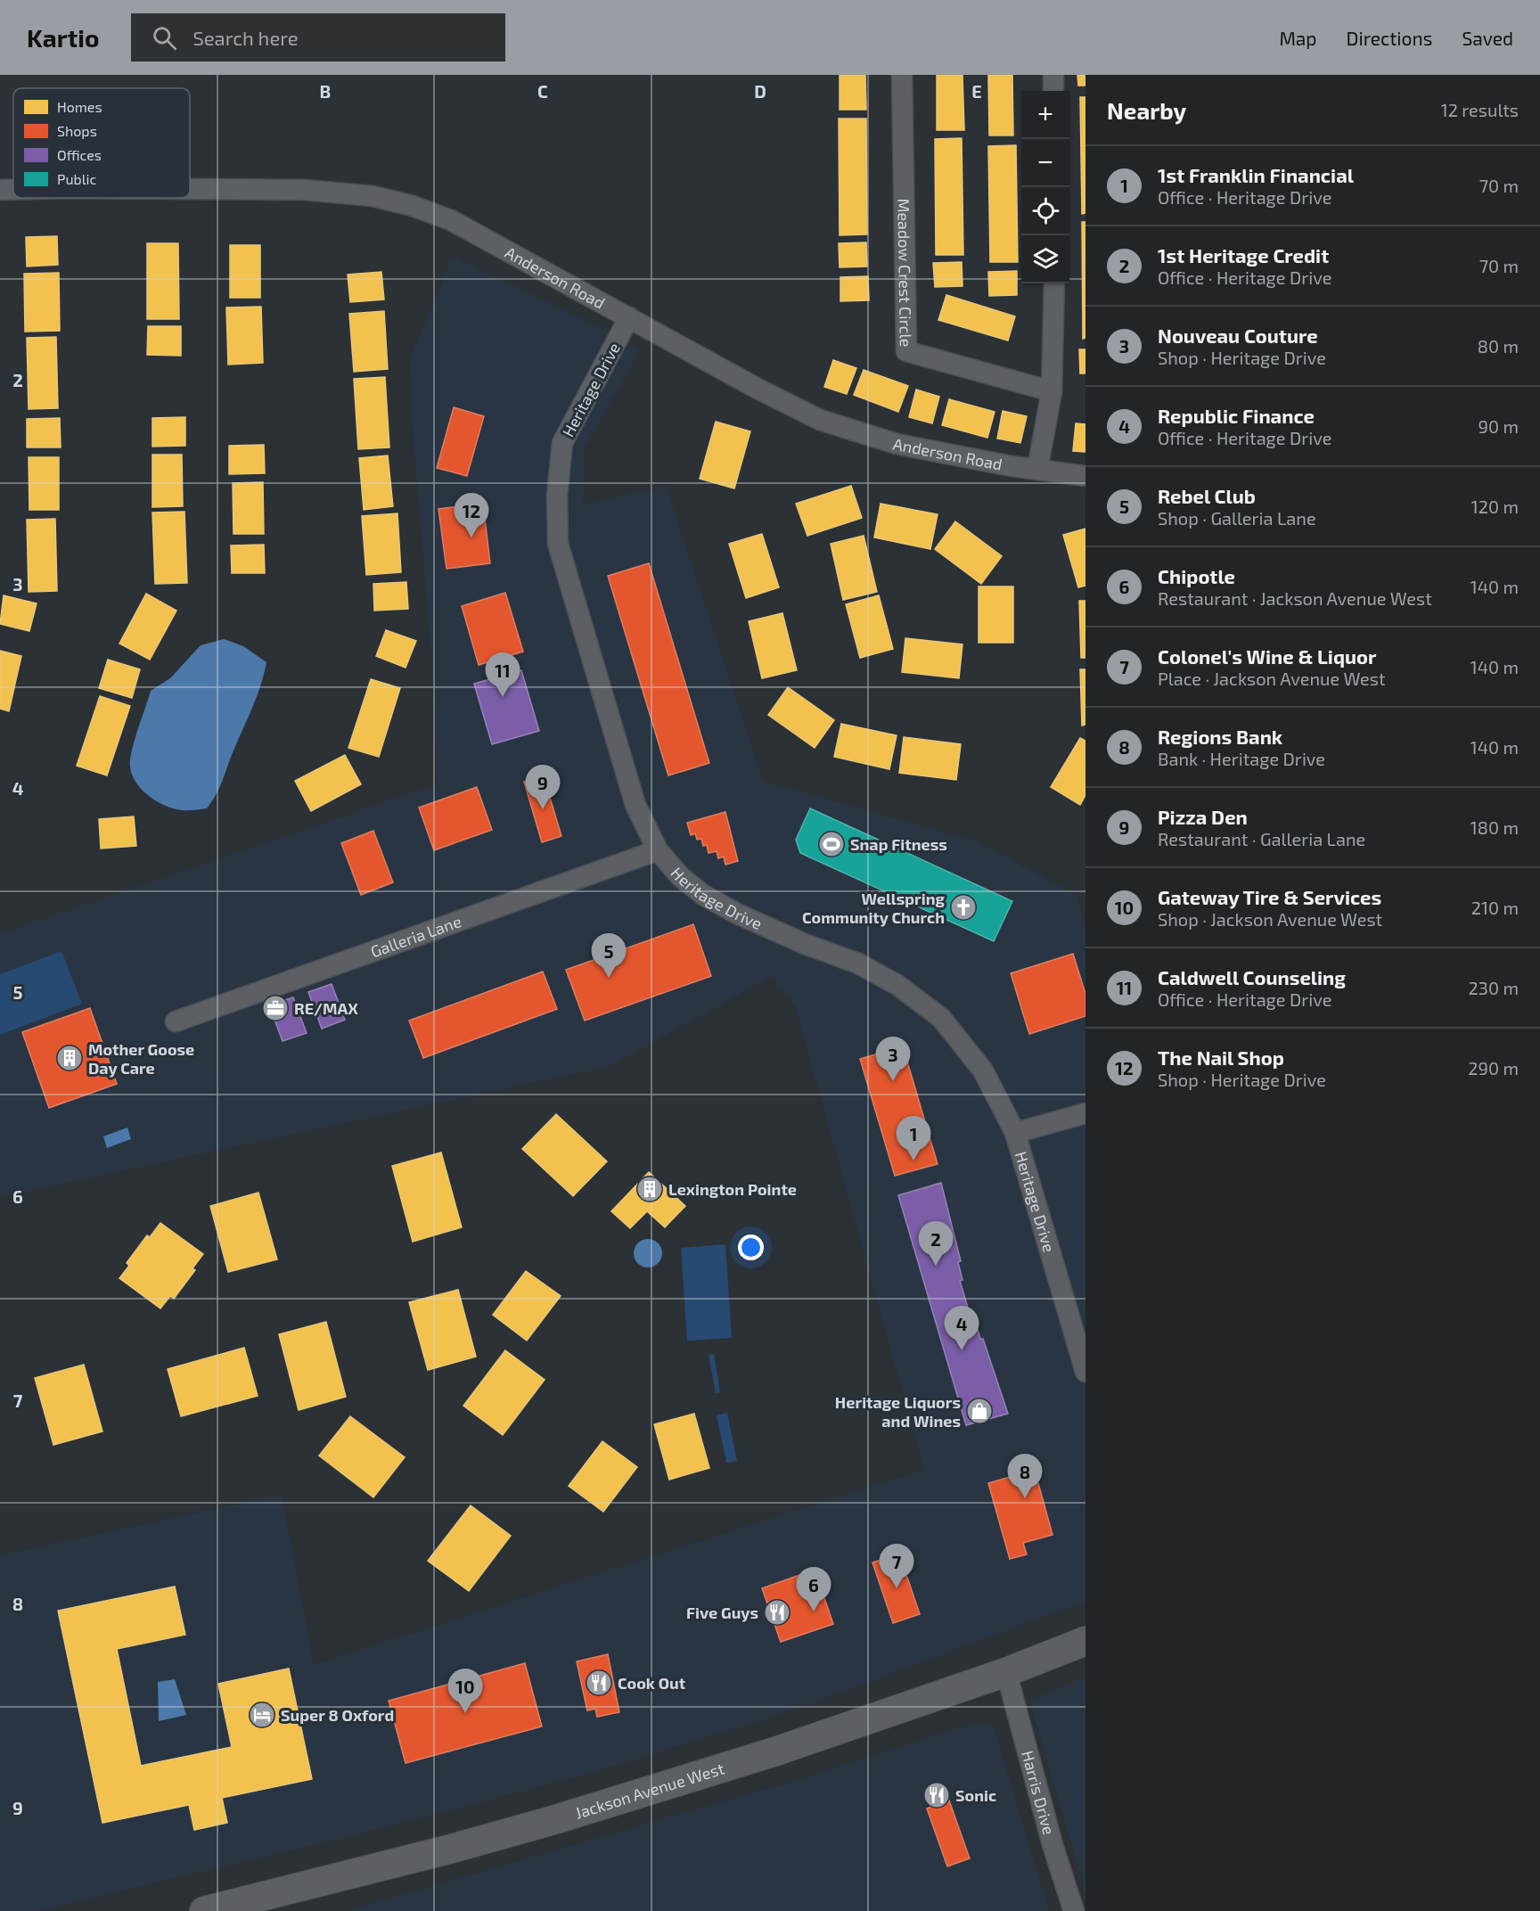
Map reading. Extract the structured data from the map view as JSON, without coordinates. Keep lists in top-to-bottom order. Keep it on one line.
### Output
{"streets":{"main road":["Jackson Avenue West"],"street":["Meadow Crest Circle","Anderson Road","Heritage Drive","Galleria Lane","Harris Drive"]},"crossings":[["Anderson Road","Heritage Drive"],["Heritage Drive","Galleria Lane"],["Jackson Avenue West","Harris Drive"]],"places":{"sports":["Snap Fitness"],"church":["Wellspring Community Church"],"office":["RE/MAX"],"building":["Mother Goose Day Care","Lexington Pointe"],"shop":["Heritage Liquors and Wines"],"restaurant":["Five Guys","Cook Out","Sonic"],"hotel":["Super 8 Oxford"]},"legend":["Homes","Shops","Offices","Public"],"page":{"header":"Kartio","search":"Search here","nav":["Map","Directions","Saved"],"heading":["Nearby","12 results"],"map_buttons":["+","−"],"list":[{"mark":"1","name":"1st Franklin Financial","note":"Office · Heritage Drive","value":"70 m"},{"mark":"2","name":"1st Heritage Credit","note":"Office · Heritage Drive","value":"70 m"},{"mark":"3","name":"Nouveau Couture","note":"Shop · Heritage Drive","value":"80 m"},{"mark":"4","name":"Republic Finance","note":"Office · Heritage Drive","value":"90 m"},{"mark":"5","name":"Rebel Club","note":"Shop · Galleria Lane","value":"120 m"},{"mark":"6","name":"Chipotle","note":"Restaurant · Jackson Avenue West","value":"140 m"},{"mark":"7","name":"Colonel's Wine & Liquor","note":"Place · Jackson Avenue West","value":"140 m"},{"mark":"8","name":"Regions Bank","note":"Bank · Heritage Drive","value":"140 m"},{"mark":"9","name":"Pizza Den","note":"Restaurant · Galleria Lane","value":"180 m"},{"mark":"10","name":"Gateway Tire & Services","note":"Shop · Jackson Avenue West","value":"210 m"},{"mark":"11","name":"Caldwell Counseling","note":"Office · Heritage Drive","value":"230 m"},{"mark":"12","name":"The Nail Shop","note":"Shop · Heritage Drive","value":"290 m"}],"pins":["12","11","9","5","3","1","2","4","8","7","6","10"]},"grid":{"columns":["B","C","D","E"],"rows":["2","3","4","5","6","7","8","9"]}}
